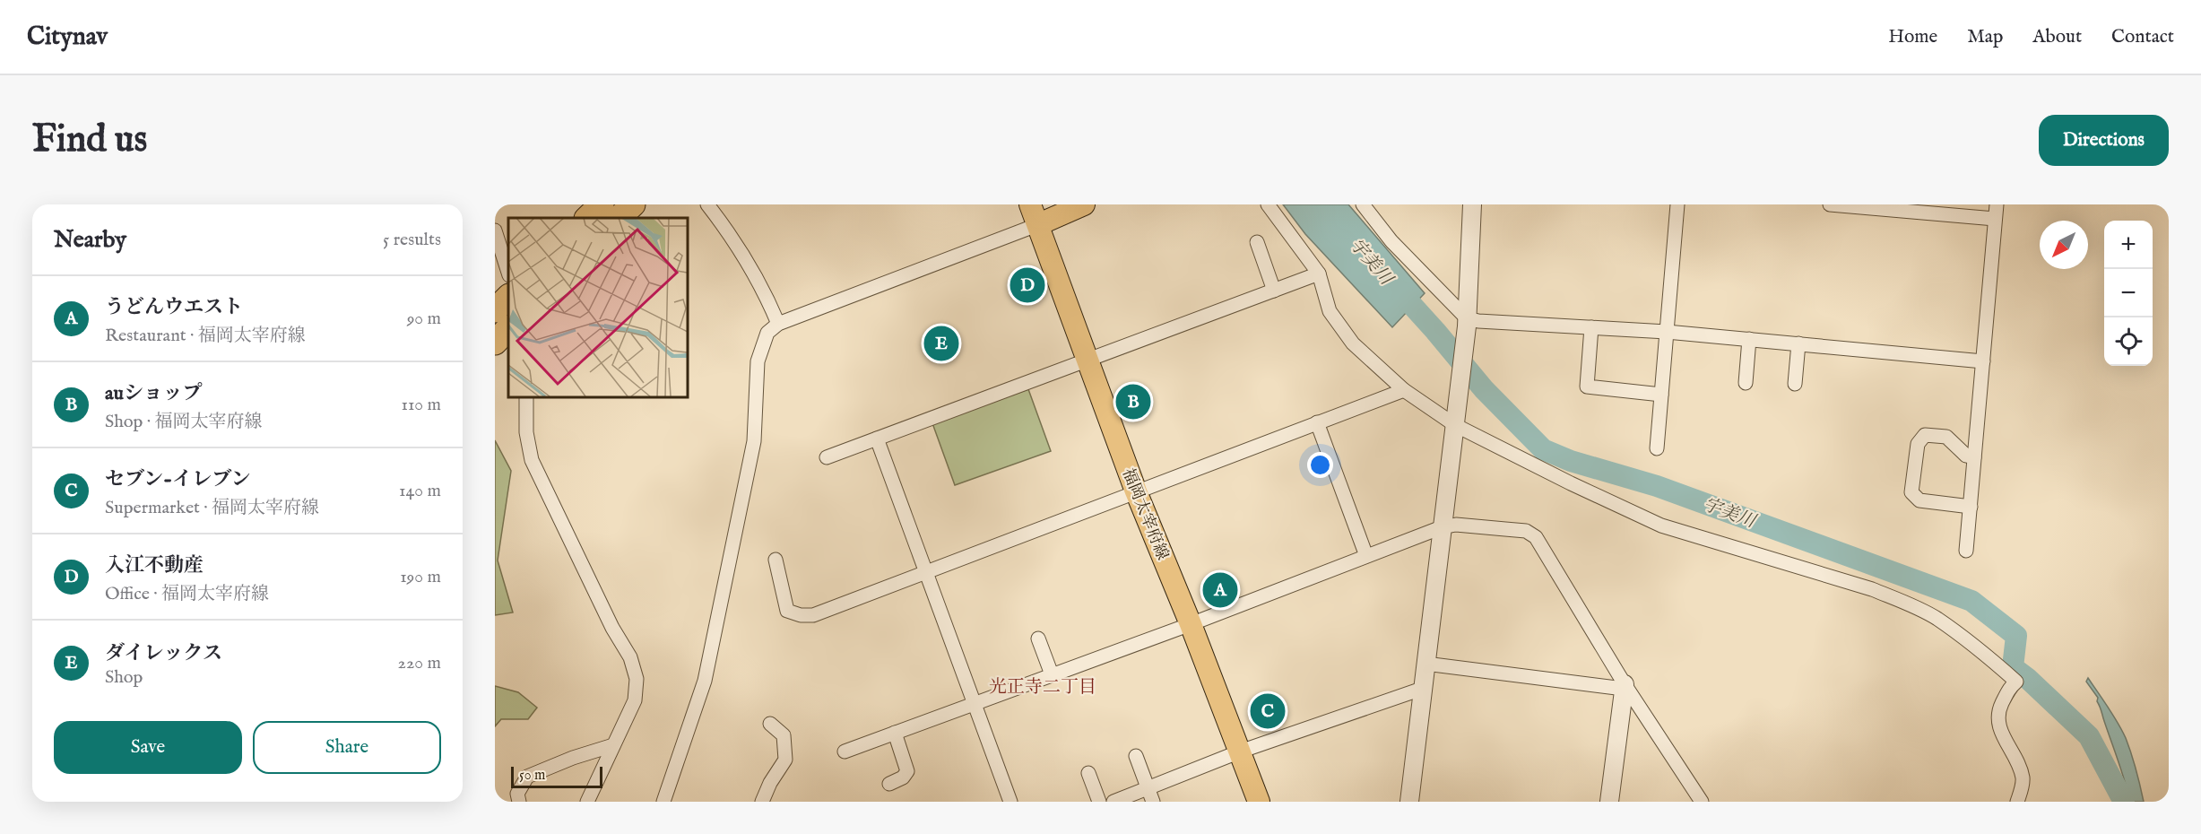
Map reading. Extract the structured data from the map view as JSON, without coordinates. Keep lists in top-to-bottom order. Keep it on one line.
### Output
{"streets":{"main road":["福岡太宰府線"]},"districts":["光正寺二丁目"],"water":["宇美川"],"scale_bar":"50 m","north":"bottom left","page":{"header":"Citynav","nav":["Home","Map","About","Contact"],"buttons":["Directions",["Save","Share"]],"title":"Find us","heading":["Nearby","5 results"],"map_buttons":["+","−"],"pins":["D","E","B","A","C"],"list":[{"mark":"A","name":"うどんウエスト","note":"Restaurant · 福岡太宰府線","value":"90 m"},{"mark":"B","name":"auショップ","note":"Shop · 福岡太宰府線","value":"110 m"},{"mark":"C","name":"セブン-イレブン","note":"Supermarket · 福岡太宰府線","value":"140 m"},{"mark":"D","name":"入江不動産","note":"Office · 福岡太宰府線","value":"190 m"},{"mark":"E","name":"ダイレックス","note":"Shop","value":"220 m"}],"scale":"50 m"}}
